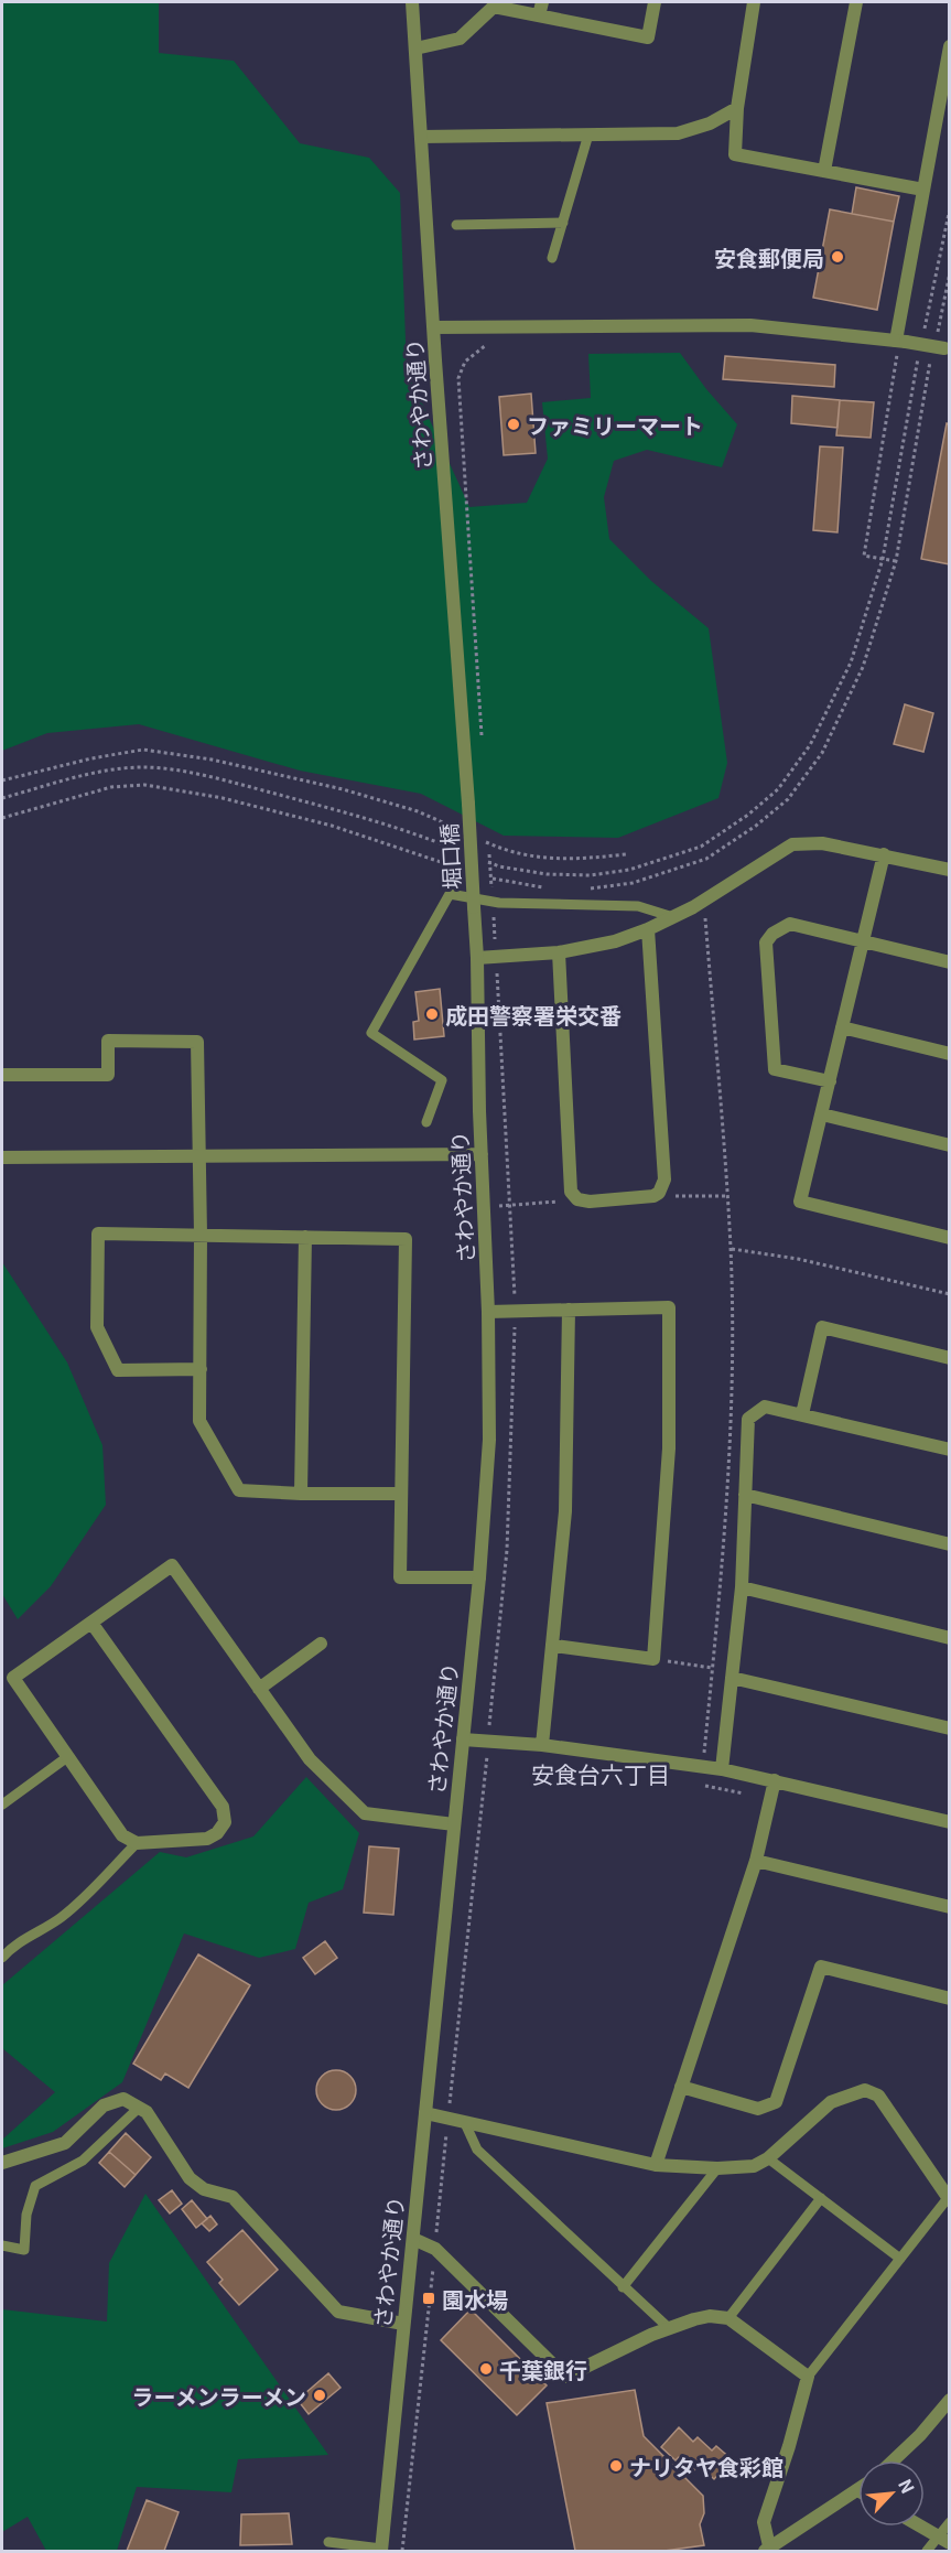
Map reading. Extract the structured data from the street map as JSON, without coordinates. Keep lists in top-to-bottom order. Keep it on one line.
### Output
{"streets":{"street":["さわやか通り","堀口橋"]},"crossings":[["さわやか通り","堀口橋"]],"districts":["安食台六丁目"],"places":{"other":["安食郵便局","ファミリーマート","成田警察署栄交番","千葉銀行","ラーメンラーメン","ナリタヤ食彩館"],"transit":["園水場"]},"north":"top right"}
